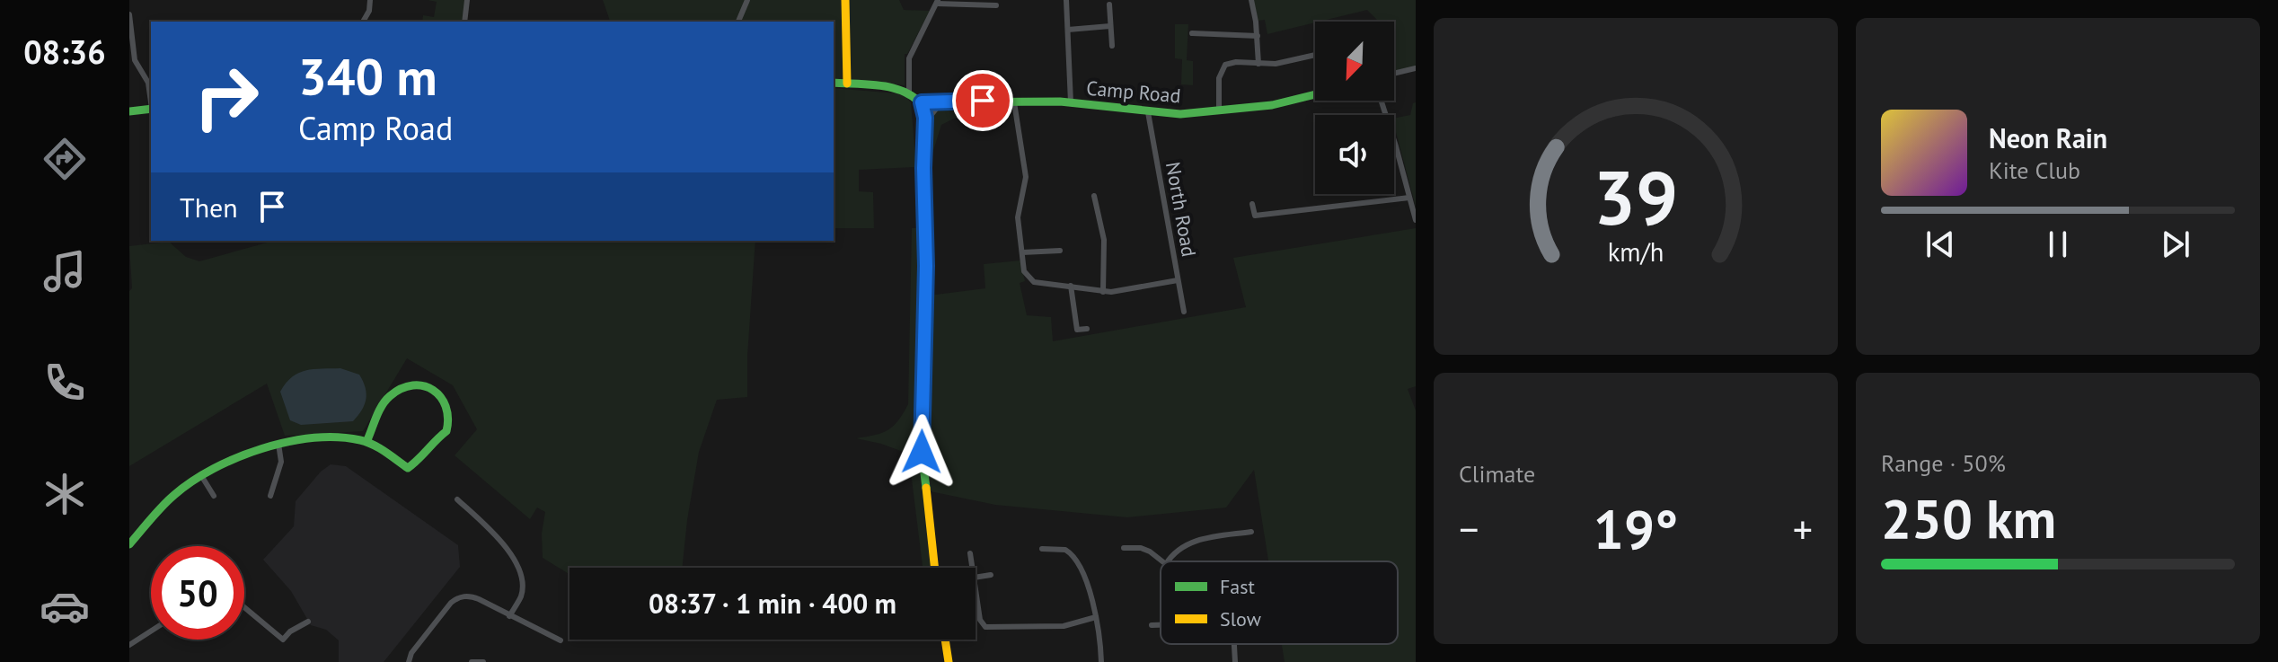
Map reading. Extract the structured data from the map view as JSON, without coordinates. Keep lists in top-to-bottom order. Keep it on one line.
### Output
{"streets":{"street":["Camp Road","North Road"]},"crossings":[["Camp Road","North Road"]],"legend":["Fast","Slow"],"north":"bottom left","page":{"tabs":"08:36","turn":["340 m","Camp Road"],"song":["Neon Rain","Kite Club"],"then":"Then","tile":["Climate",["Range · 50%","250 km"]],"heat":["−","19°","+"],"limit":"50","trip":"08:37 · 1 min · 400 m","gauge":["39","km/h"]}}
